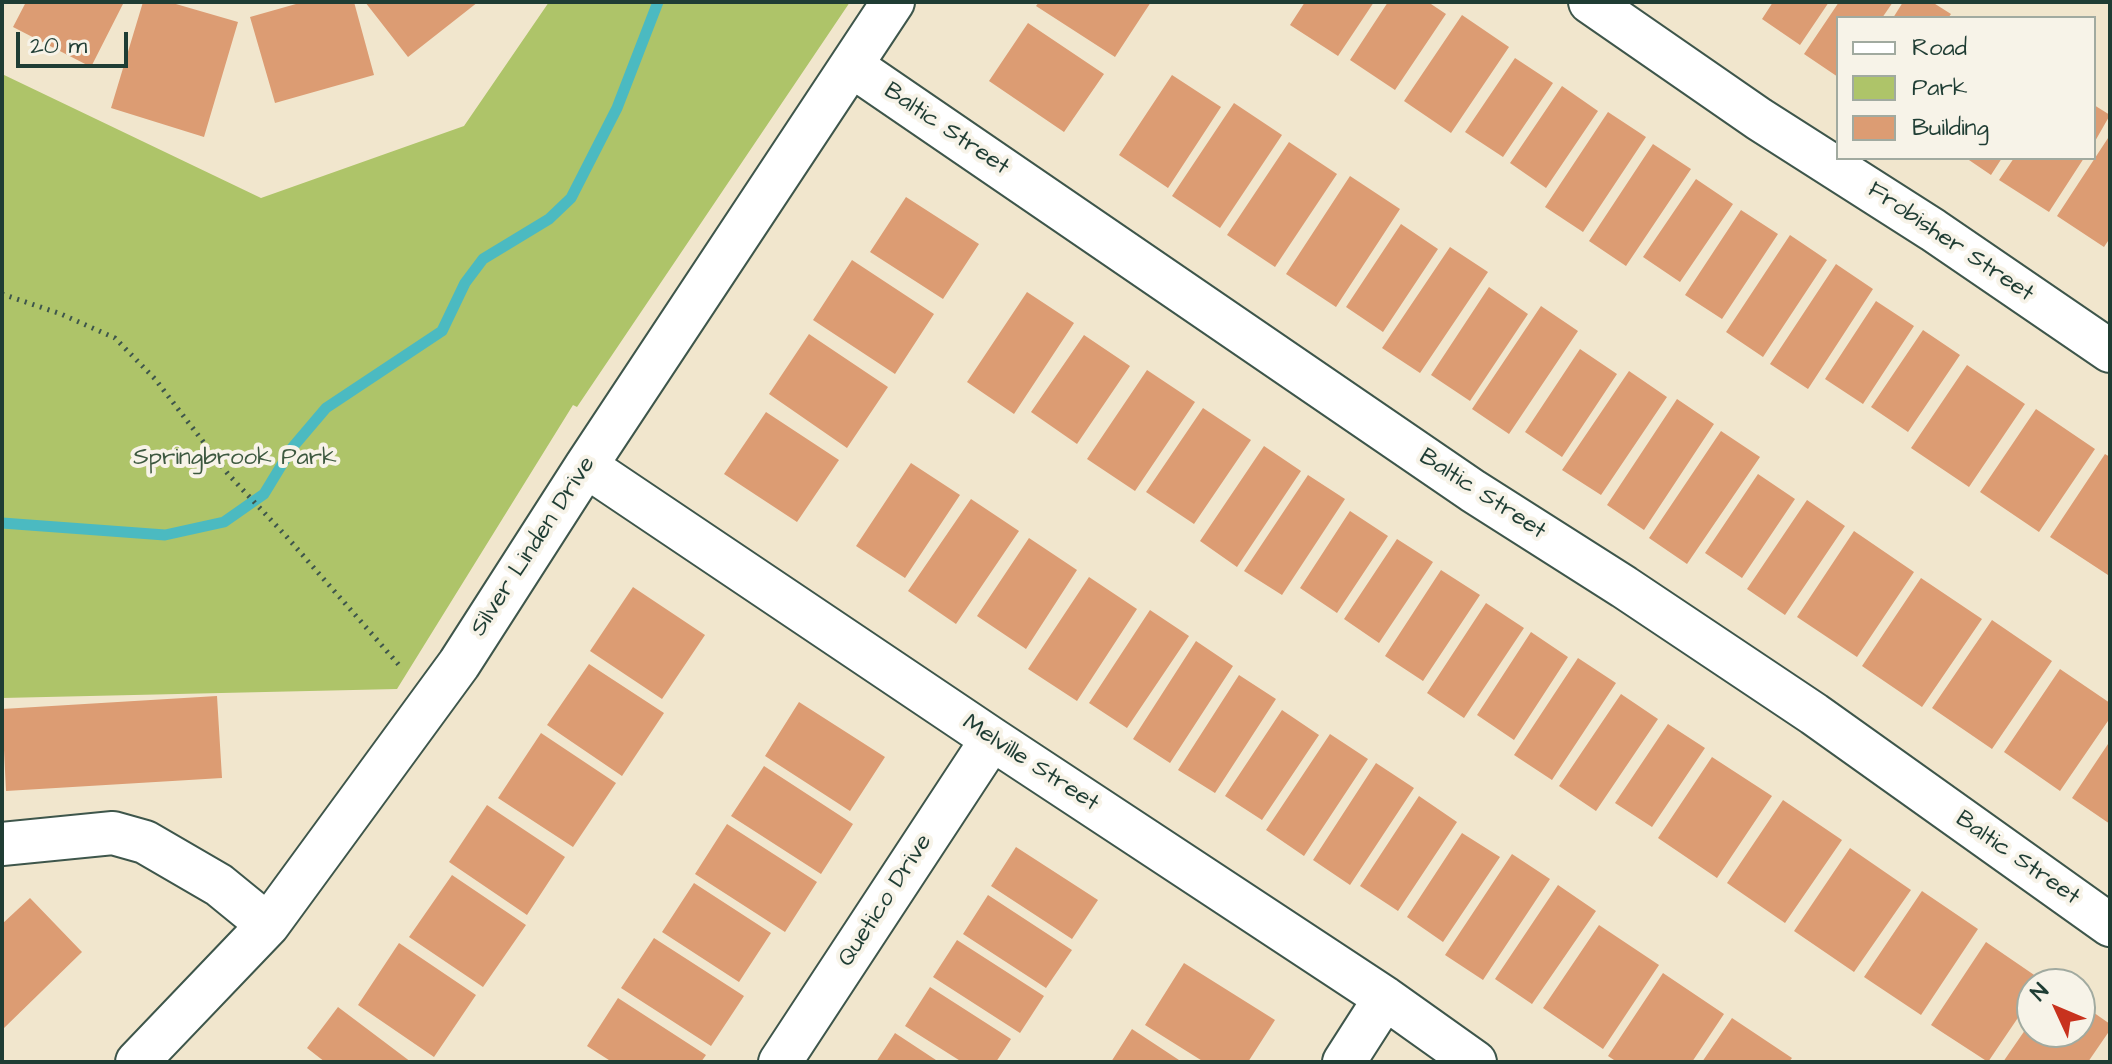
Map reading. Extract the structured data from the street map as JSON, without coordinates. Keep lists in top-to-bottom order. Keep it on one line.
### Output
{"streets":{"street":["Baltic Street","Frobisher Street","Silver Linden Drive","Melville Street","Quetico Drive"]},"crossings":[["Baltic Street","Silver Linden Drive"],["Silver Linden Drive","Melville Street"],["Melville Street","Quetico Drive"]],"parks":["Springbrook Park"],"legend":["Road","Park","Building"],"scale_bar":"20 m","north":"top left"}
